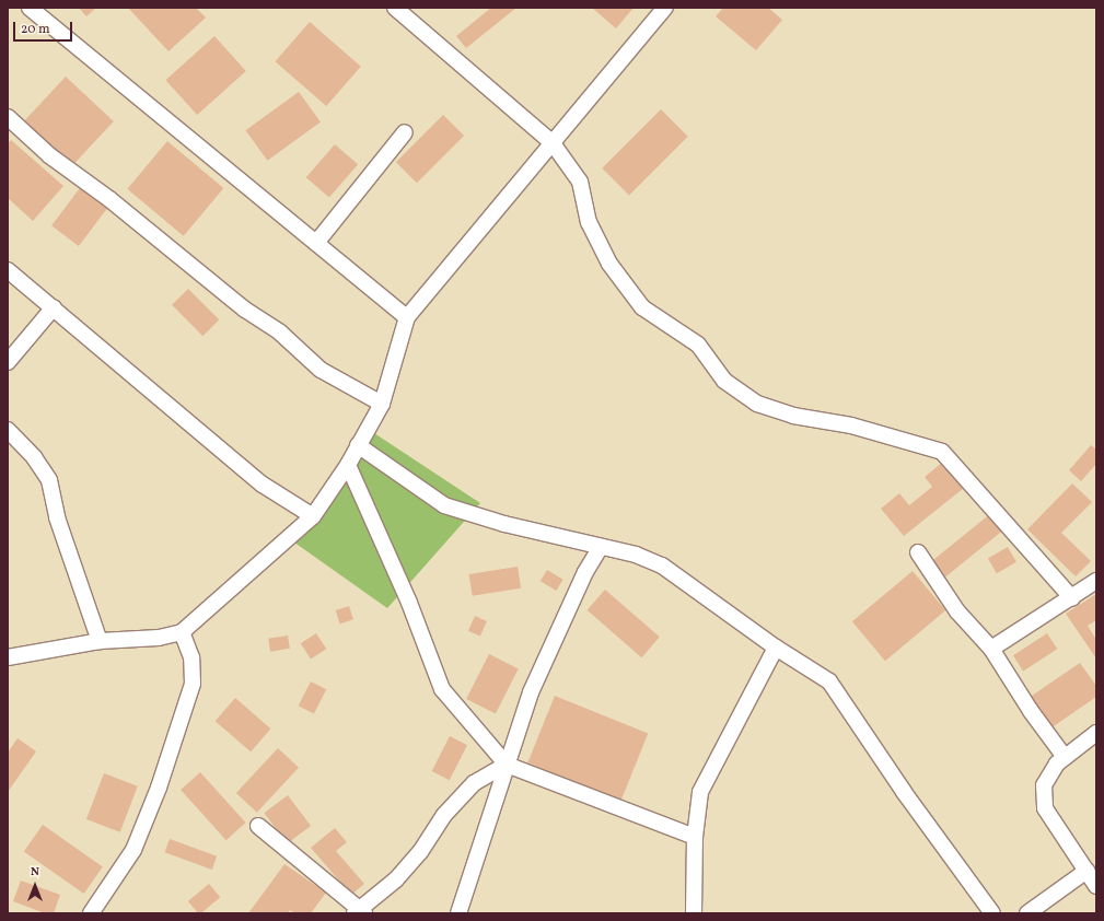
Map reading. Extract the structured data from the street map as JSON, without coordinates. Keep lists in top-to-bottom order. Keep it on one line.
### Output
{"scale_bar":"20 m","north":"top"}
